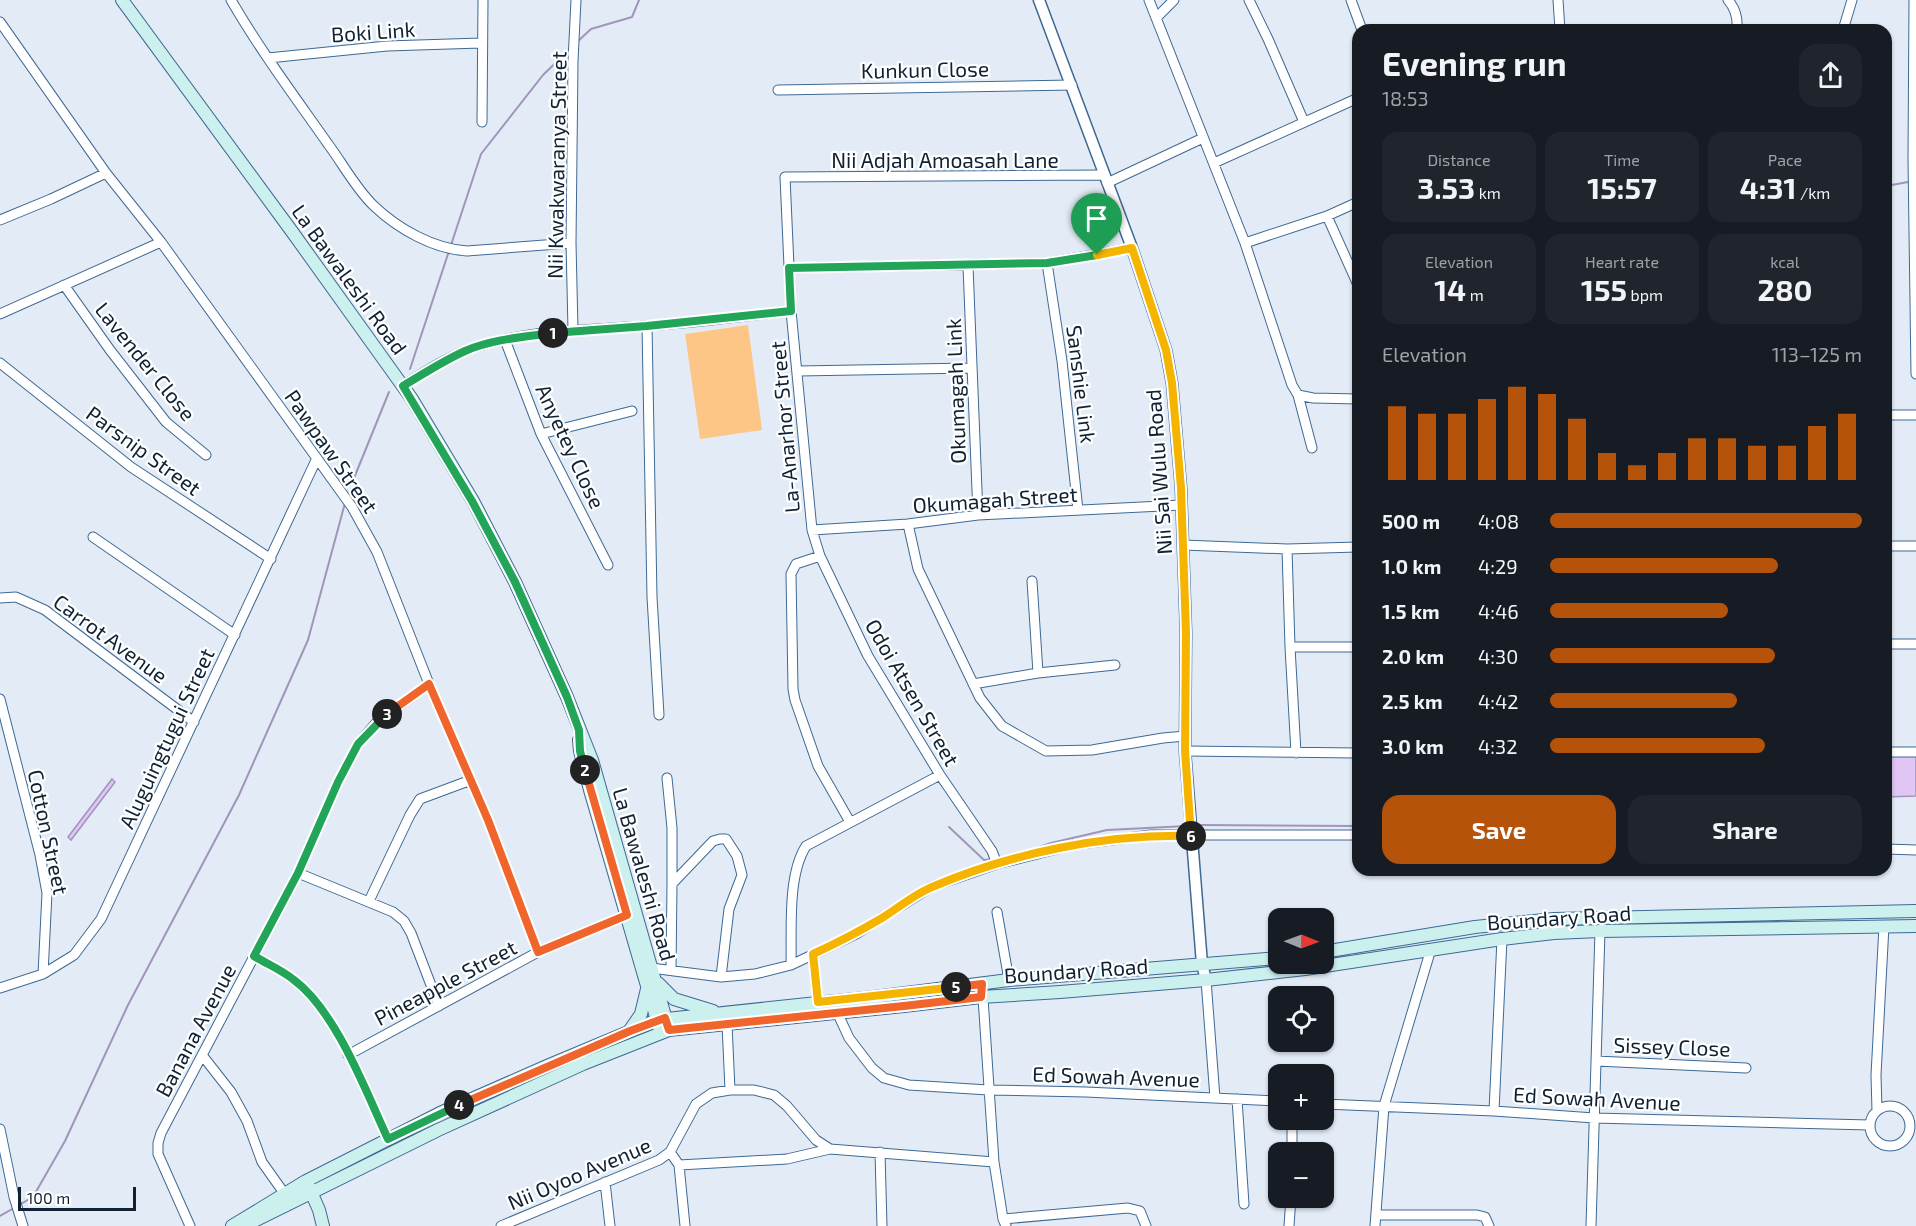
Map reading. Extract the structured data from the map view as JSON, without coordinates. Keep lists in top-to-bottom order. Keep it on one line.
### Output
{"streets":{"main road":["La Bawaleshi Road","Boundary Road"],"street":["Boki Link","Kunkun Close","Nii Adjah Amoasah Lane","Nii Kwakwaranya Street","Lavender Close","Sanshie Link","Okumagah Link","La-Anarhor Street","Anyetey Close","Parsnip Street","Pawpaw Street","Nii Sai Wulu Road","Okumagah Street","Carrot Avenue","Odoi Atsen Street","Aluguingtugui Street","Cotton Street","Pineapple Street","Banana Avenue","Sissey Close","Ed Sowah Avenue","Nii Oyoo Avenue"]},"crossings":[["Kunkun Close","Nii Sai Wulu Road"],["Nii Adjah Amoasah Lane","La-Anarhor Street"],["Nii Adjah Amoasah Lane","Nii Sai Wulu Road"],["La Bawaleshi Road","Boundary Road"],["La Bawaleshi Road","Pineapple Street"],["Sanshie Link","Okumagah Street"],["Okumagah Link","Okumagah Street"],["La-Anarhor Street","Okumagah Street"],["La-Anarhor Street","Odoi Atsen Street"],["Parsnip Street","Aluguingtugui Street"],["Pawpaw Street","Aluguingtugui Street"],["Pawpaw Street","Pineapple Street"],["Pawpaw Street","Banana Avenue"],["Nii Sai Wulu Road","Okumagah Street"],["Nii Sai Wulu Road","Boundary Road"],["Okumagah Street","Odoi Atsen Street"],["Carrot Avenue","Aluguingtugui Street"],["Aluguingtugui Street","Cotton Street"],["Boundary Road","Ed Sowah Avenue"]],"scale_bar":"100 m","north":"right","page":{"heading":["Evening run","18:53"],"stats":[["Distance","3.53 km"],["Time","15:57"],["Pace","4:31 /km"],["Elevation","14 m"],["Heart rate","155 bpm"],["kcal","280"]],"pins":["1","3","2","6","5","4"],"chart":["Elevation","113–125 m"],"list":[{"name":"500 m","note":"4:08"},{"name":"1.0 km","note":"4:29"},{"name":"1.5 km","note":"4:46"},{"name":"2.0 km","note":"4:30"},{"name":"2.5 km","note":"4:42"},{"name":"3.0 km","note":"4:32"}],"buttons":["Save","Share"],"map_buttons":["+","−"],"scale":"100 m"}}
